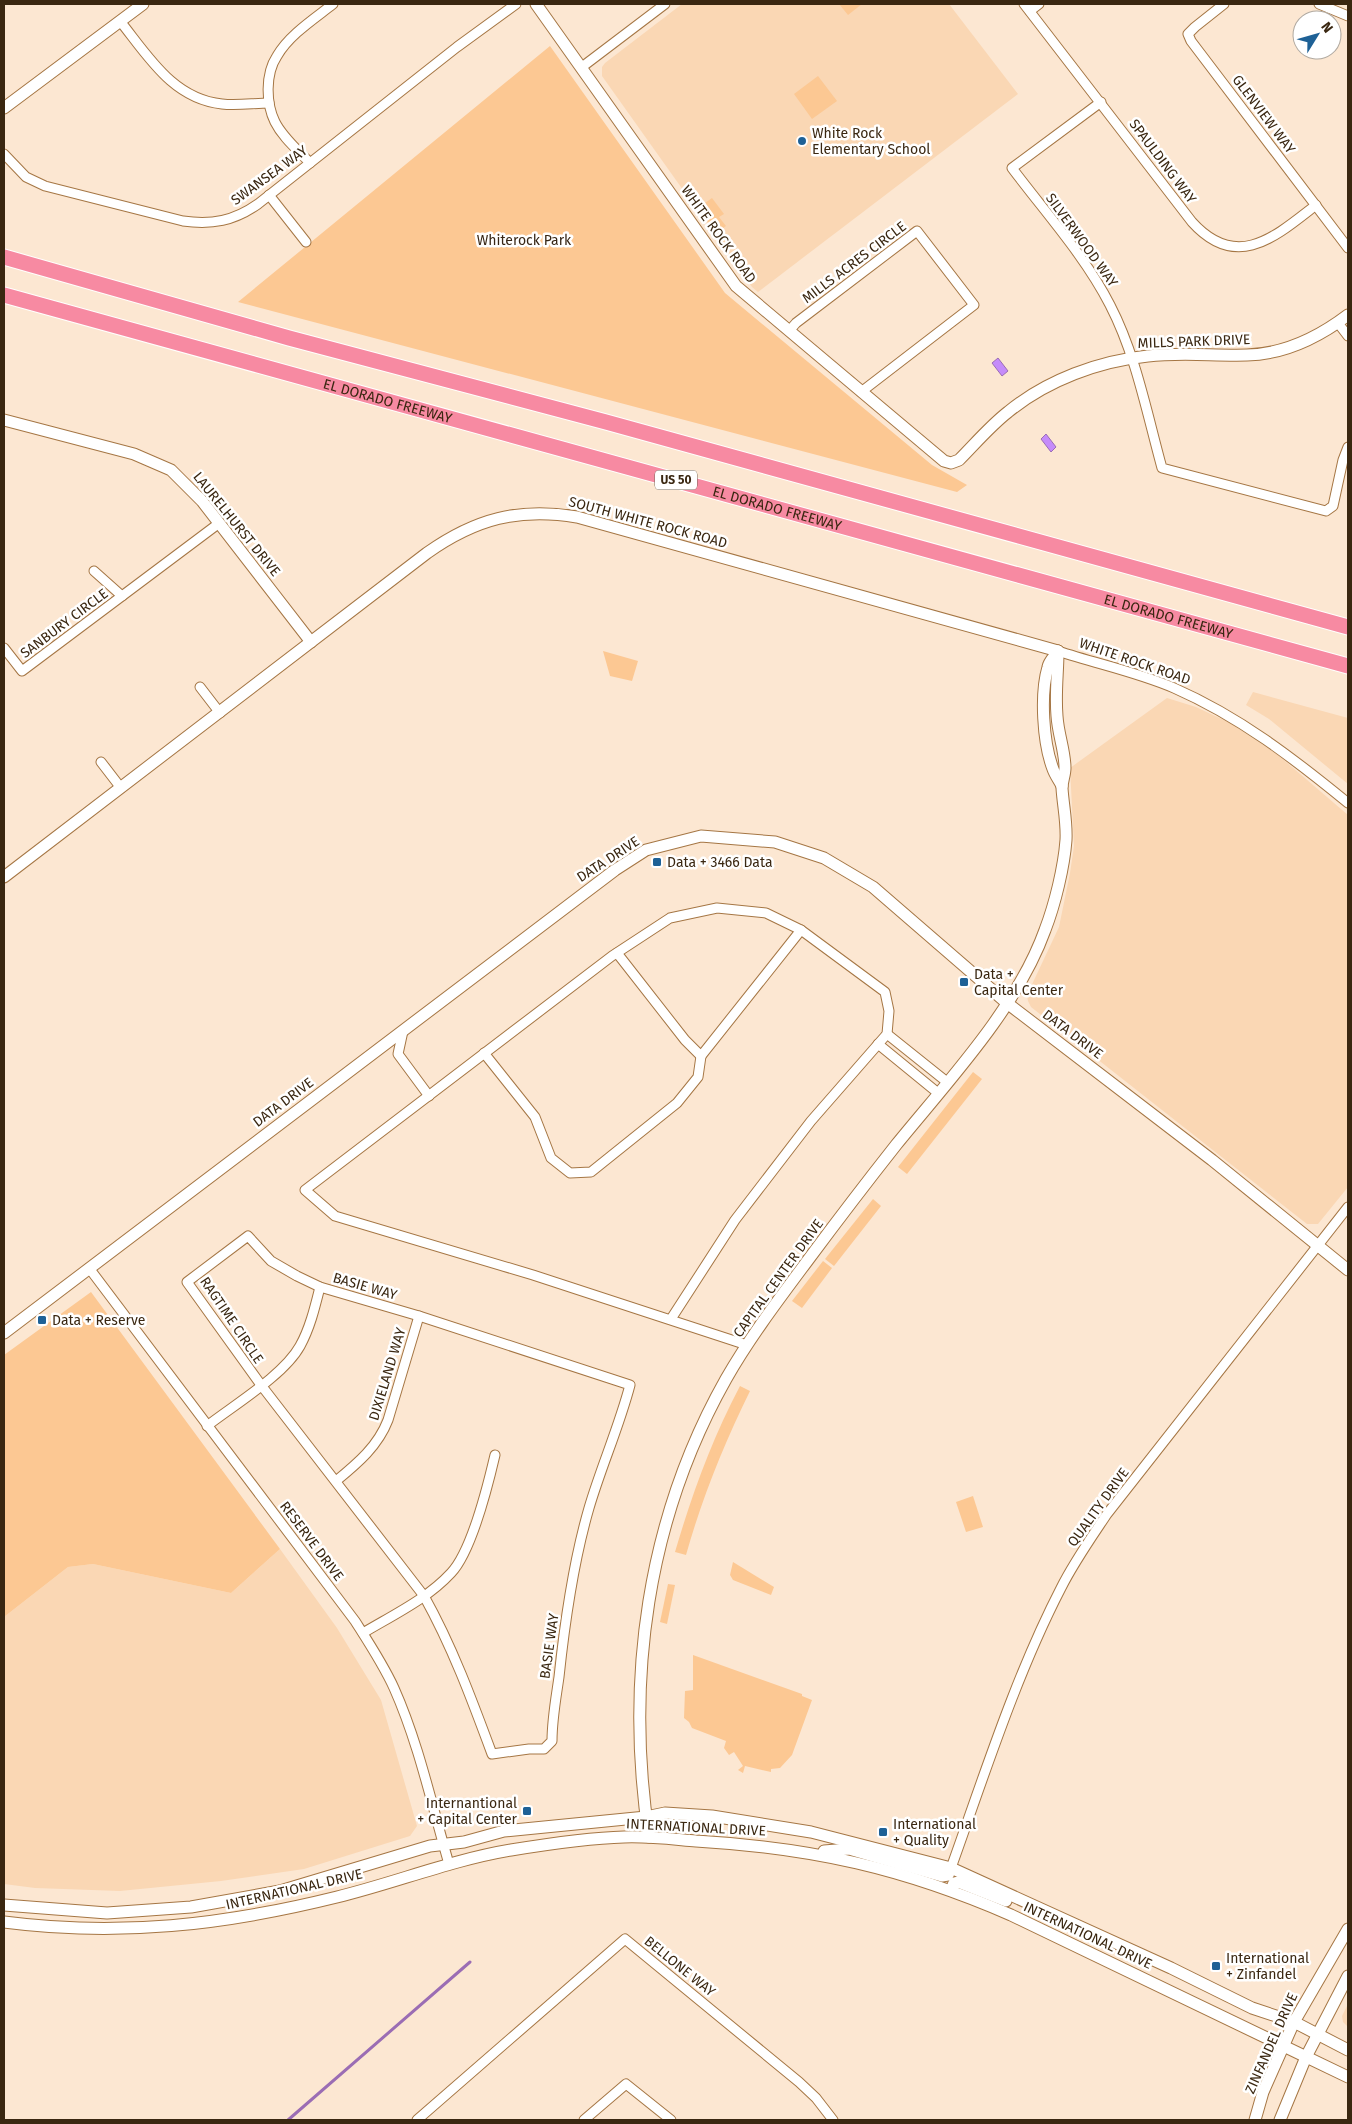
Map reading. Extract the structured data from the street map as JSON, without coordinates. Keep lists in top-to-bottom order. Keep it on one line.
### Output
{"streets":{"highway":["EL DORADO FREEWAY","US 50"],"street":["GLENVIEW WAY","SPAULDING WAY","SWANSEA WAY","WHITE ROCK ROAD","SILVERWOOD WAY","MILLS ACRES CIRCLE","MILLS PARK DRIVE","SOUTH WHITE ROCK ROAD","LAURELHURST DRIVE","SANBURY CIRCLE","DATA DRIVE","CAPITAL CENTER DRIVE","BASIE WAY","RAGTIME CIRCLE","DIXIELAND WAY","QUALITY DRIVE","RESERVE DRIVE","INTERNATIONAL DRIVE","BELLONE WAY","ZINFANDEL DRIVE"]},"crossings":[["GLENVIEW WAY","SPAULDING WAY"],["SPAULDING WAY","SILVERWOOD WAY"],["WHITE ROCK ROAD","MILLS ACRES CIRCLE"],["WHITE ROCK ROAD","MILLS PARK DRIVE"],["WHITE ROCK ROAD","SOUTH WHITE ROCK ROAD"],["WHITE ROCK ROAD","CAPITAL CENTER DRIVE"],["SILVERWOOD WAY","MILLS PARK DRIVE"],["SOUTH WHITE ROCK ROAD","LAURELHURST DRIVE"],["SOUTH WHITE ROCK ROAD","CAPITAL CENTER DRIVE"],["LAURELHURST DRIVE","SANBURY CIRCLE"],["DATA DRIVE","CAPITAL CENTER DRIVE"],["DATA DRIVE","QUALITY DRIVE"],["DATA DRIVE","RESERVE DRIVE"],["CAPITAL CENTER DRIVE","INTERNATIONAL DRIVE"],["BASIE WAY","RAGTIME CIRCLE"],["BASIE WAY","DIXIELAND WAY"],["QUALITY DRIVE","INTERNATIONAL DRIVE"],["RESERVE DRIVE","INTERNATIONAL DRIVE"],["INTERNATIONAL DRIVE","ZINFANDEL DRIVE"]],"parks":["Whiterock Park"],"places":{"other":["White Rock Elementary School"],"transit":["Data + 3466 Data","Data + Capital Center","Data + Reserve","Internantional + Capital Center","International + Quality","International + Zinfandel"]},"north":"top right"}
